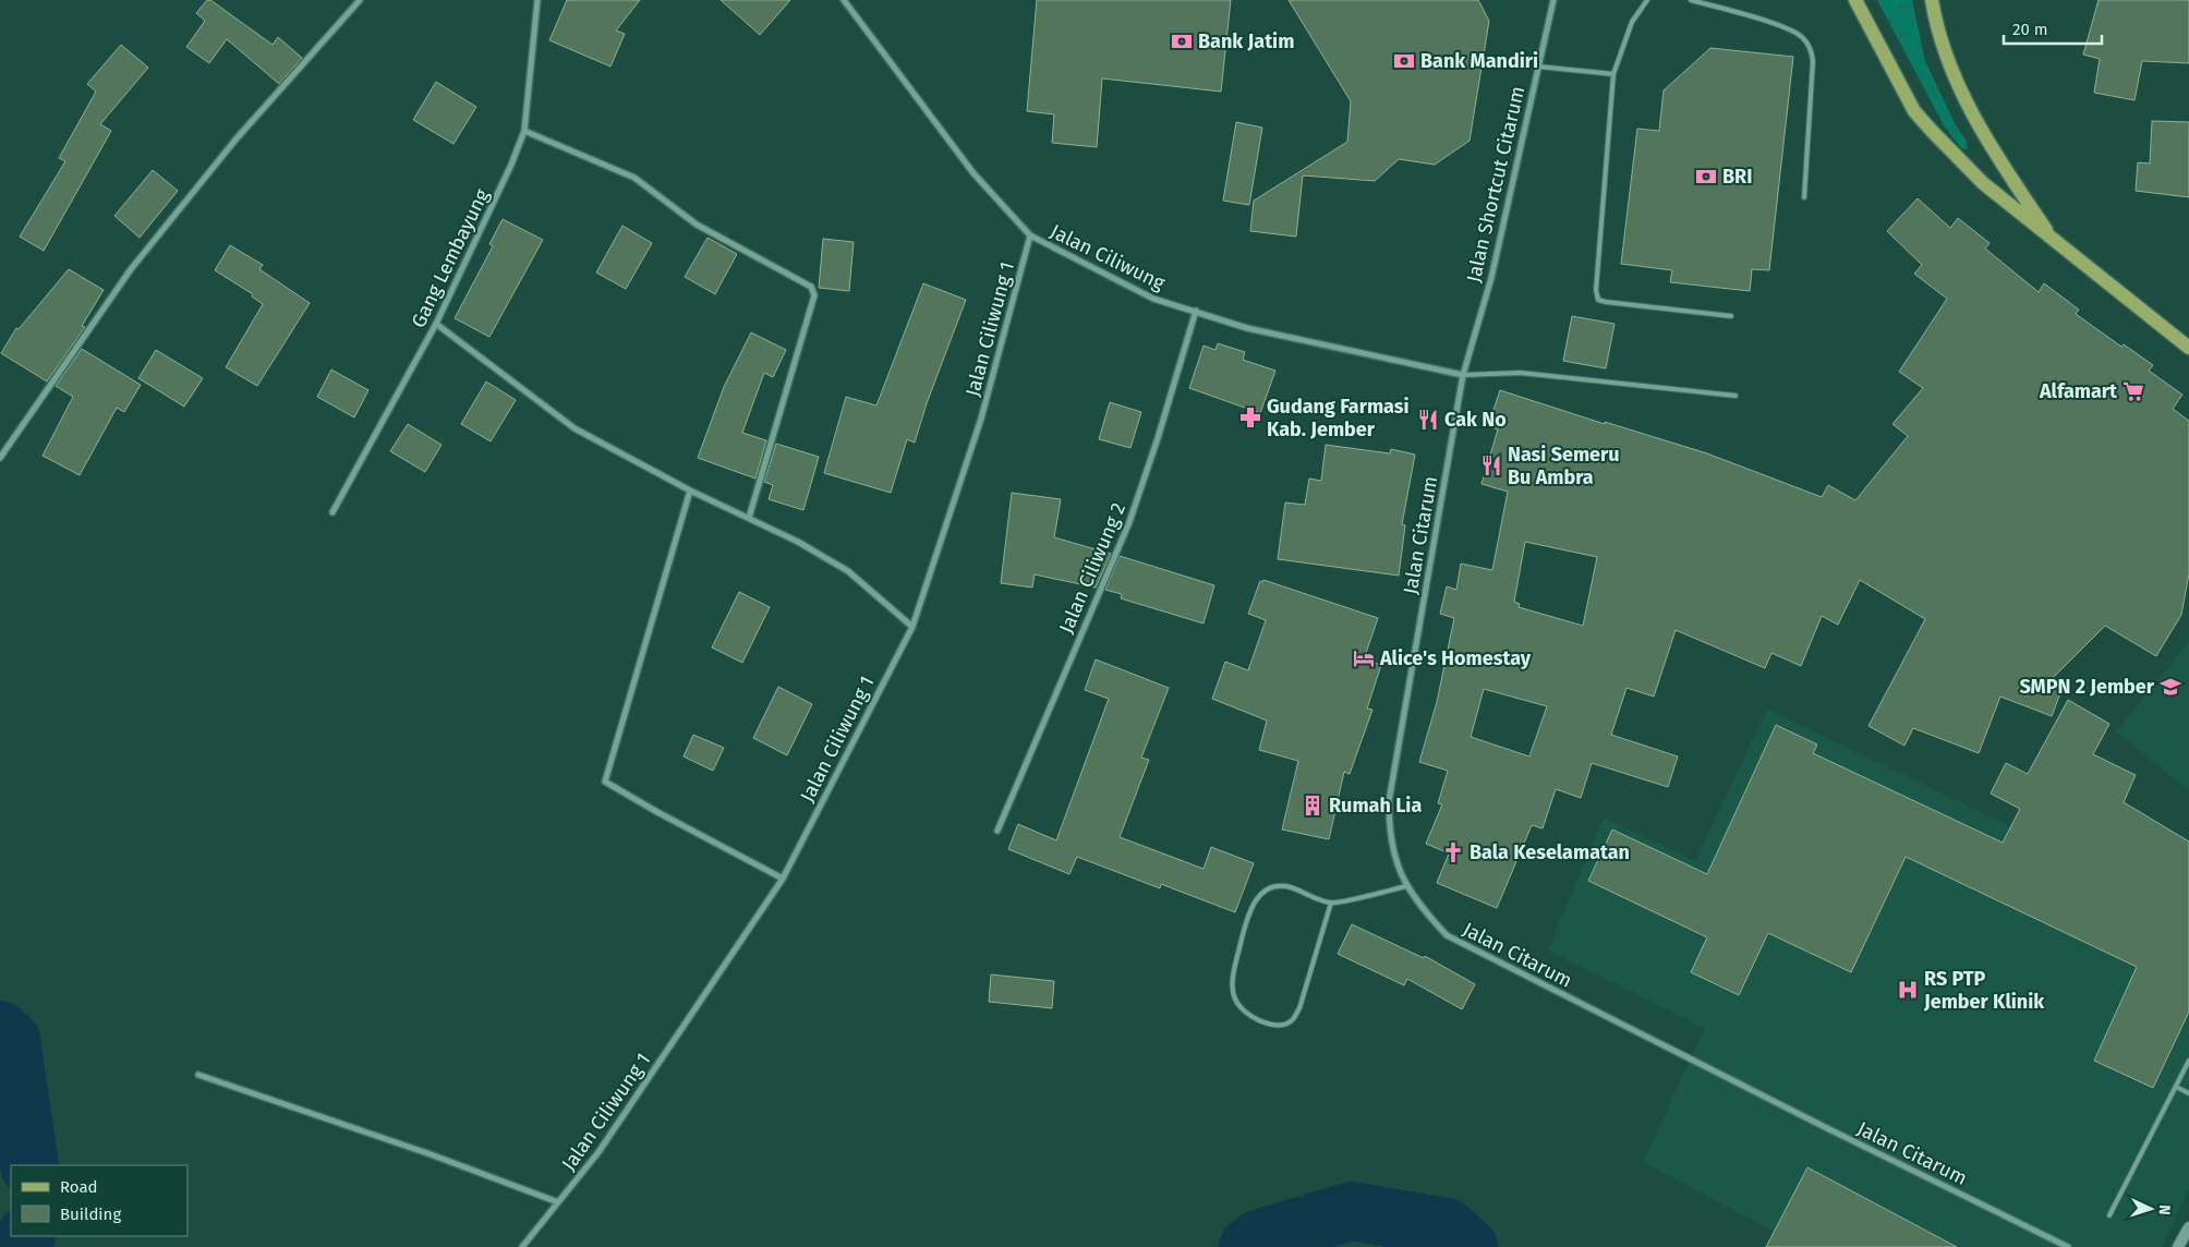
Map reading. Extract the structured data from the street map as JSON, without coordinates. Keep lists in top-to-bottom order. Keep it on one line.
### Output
{"streets":{"street":["Jalan Shortcut Citarum","Jalan Ciliwung","Gang Lembayung","Jalan Ciliwung 1","Jalan Citarum","Jalan Ciliwung 2"]},"crossings":[["Jalan Shortcut Citarum","Jalan Ciliwung"],["Jalan Shortcut Citarum","Jalan Citarum"],["Jalan Ciliwung","Jalan Ciliwung 1"],["Jalan Ciliwung","Jalan Citarum"],["Jalan Ciliwung","Jalan Ciliwung 2"]],"places":{"bank":["Bank Jatim","Bank Mandiri","BRI"],"supermarket":["Alfamart"],"pharmacy":["Gudang Farmasi Kab. Jember"],"restaurant":["Cak No","Nasi Semeru Bu Ambra"],"hotel":["Alice's Homestay"],"school or university":["SMPN 2 Jember"],"building":["Rumah Lia"],"church":["Bala Keselamatan"],"hospital":["RS PTP Jember Klinik"]},"legend":["Road","Building"],"scale_bar":"20 m","north":"right"}
